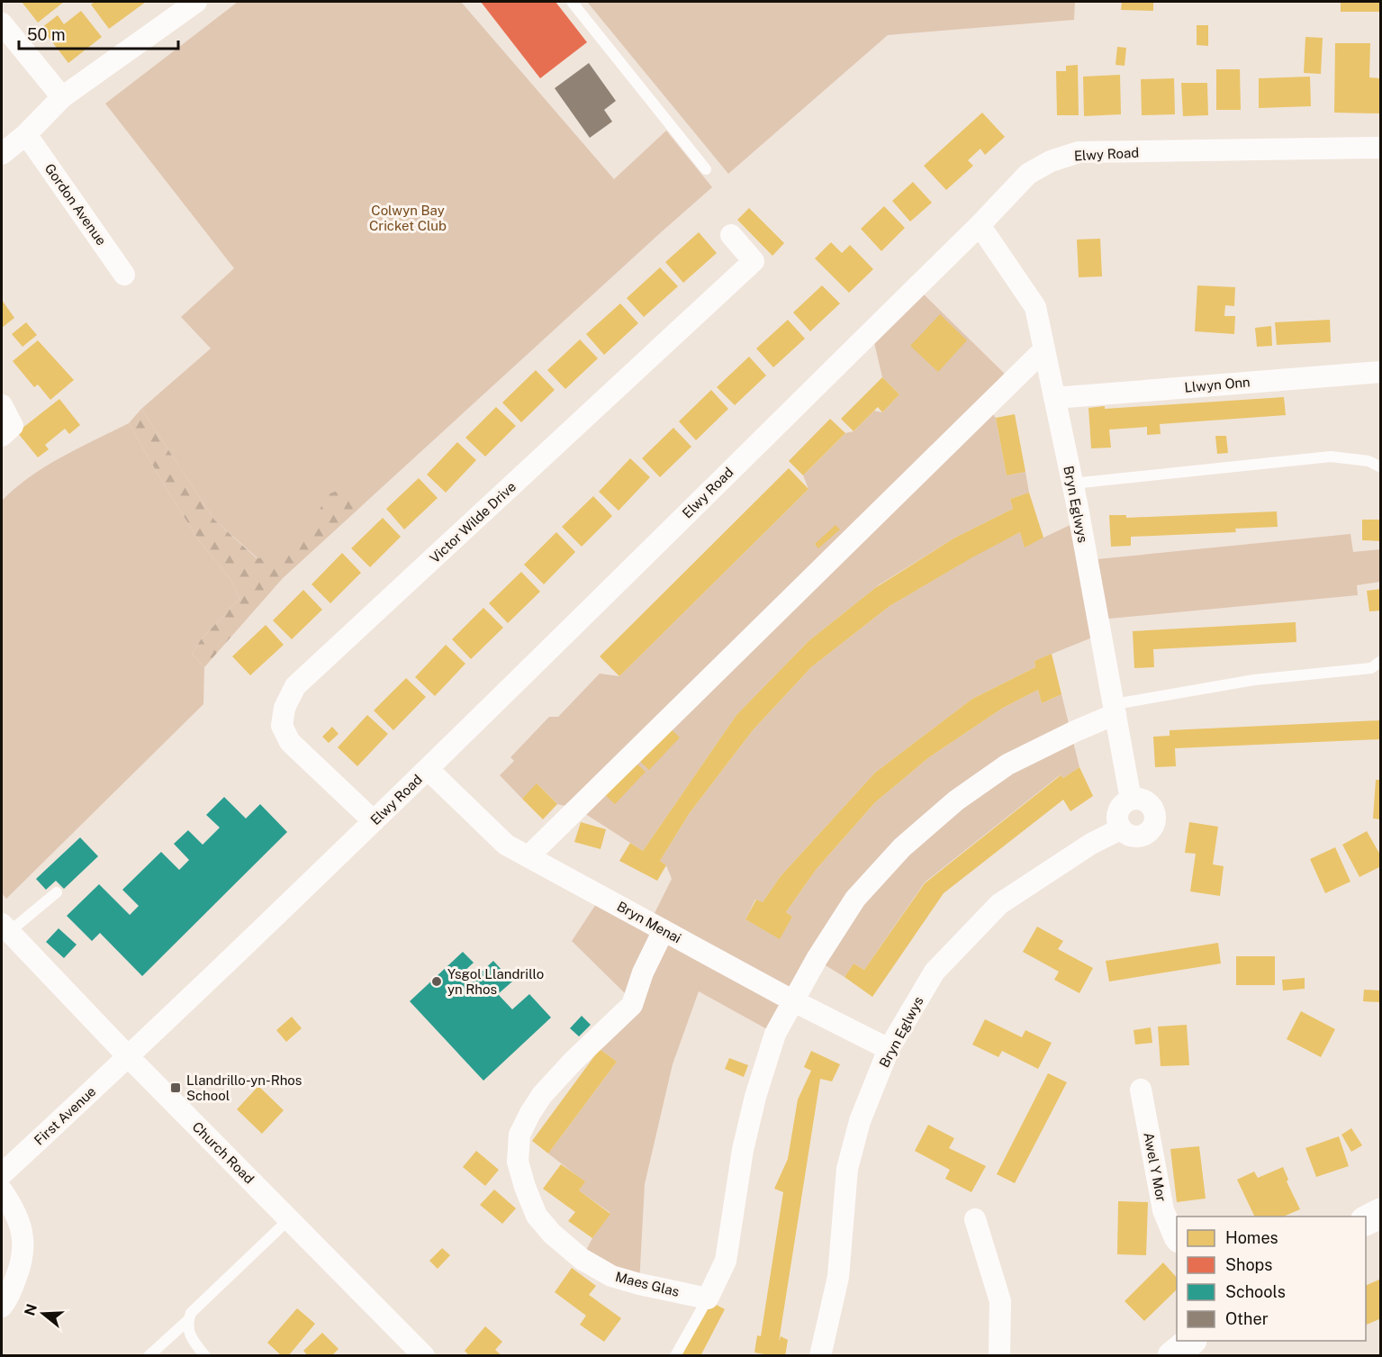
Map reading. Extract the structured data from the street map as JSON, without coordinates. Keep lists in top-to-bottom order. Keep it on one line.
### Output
{"streets":{"street":["Elwy Road","Gordon Avenue","Llwyn Onn","Bryn Eglwys","Victor Wilde Drive","Bryn Menai","First Avenue","Church Road","Awel Y Mor","Maes Glas"]},"crossings":[["Elwy Road","Bryn Eglwys"],["Elwy Road","Victor Wilde Drive"],["Elwy Road","Bryn Menai"],["Elwy Road","First Avenue"],["Elwy Road","Church Road"],["Llwyn Onn","Bryn Eglwys"],["Bryn Eglwys","Bryn Menai"],["Bryn Menai","Maes Glas"],["First Avenue","Church Road"]],"parks":["Colwyn Bay Cricket Club"],"places":{"other":["Ysgol Llandrillo yn Rhos"],"transit":["Llandrillo-yn-Rhos School"]},"legend":["Homes","Shops","Schools","Other"],"scale_bar":"50 m","north":"left"}
